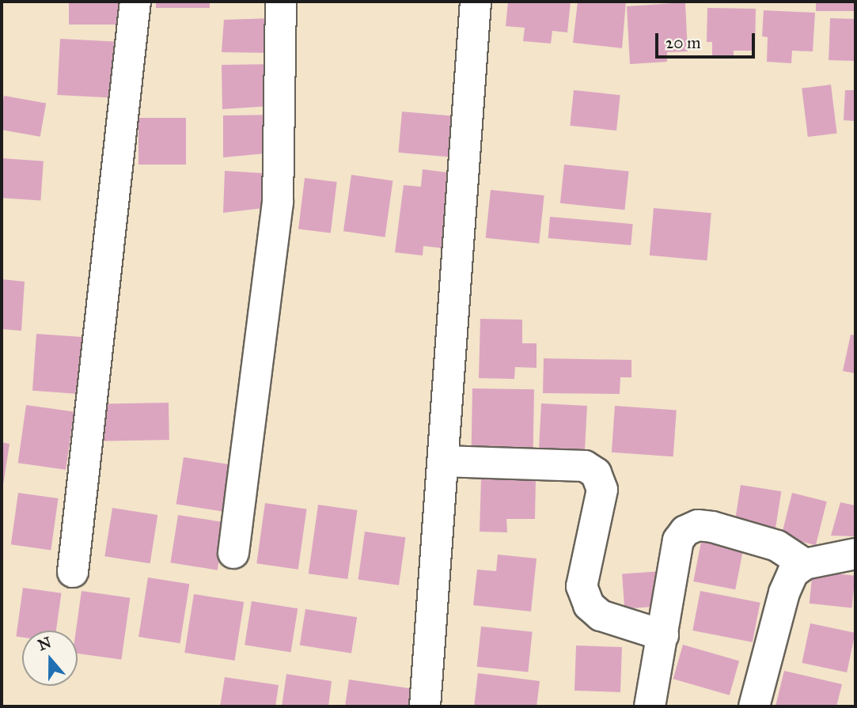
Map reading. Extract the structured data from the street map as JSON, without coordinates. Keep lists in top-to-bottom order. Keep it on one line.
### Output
{"scale_bar":"20 m","north":"top"}
